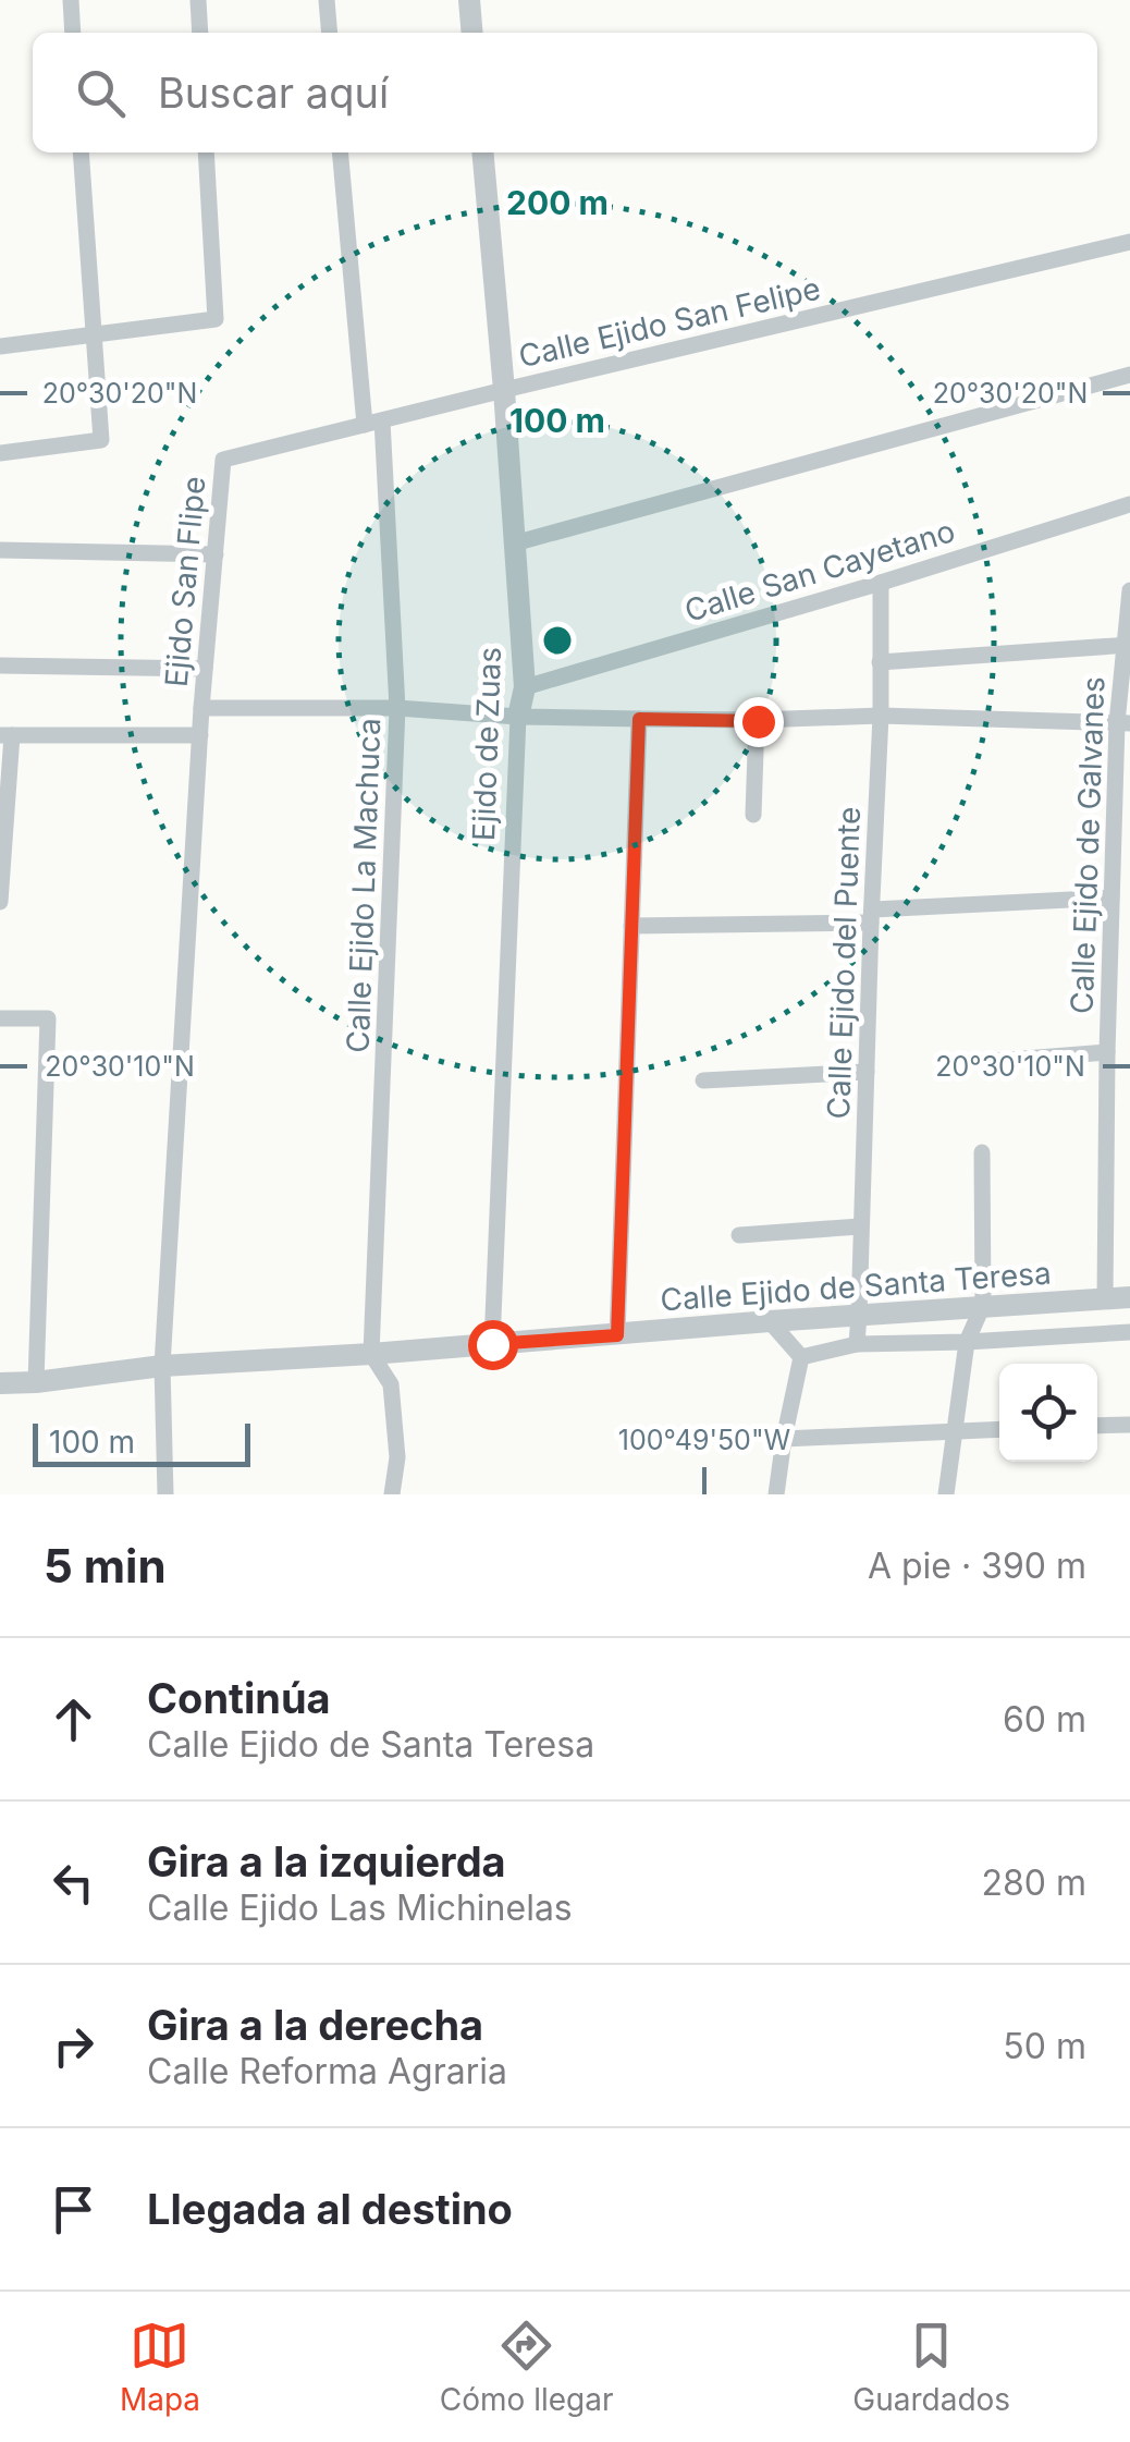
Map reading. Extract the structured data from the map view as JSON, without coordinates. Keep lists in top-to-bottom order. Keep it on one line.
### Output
{"streets":{"street":["Calle Ejido San Felipe","Calle San Cayetano","Ejido San Flipe","Ejido de Zuas","Calle Ejido de Galvanes","Calle Ejido La Machuca","Calle Ejido del Puente","Calle Ejido de Santa Teresa"]},"crossings":[["Calle Ejido San Felipe","Ejido San Flipe"],["Calle Ejido San Felipe","Ejido de Zuas"],["Calle Ejido San Felipe","Calle Ejido La Machuca"],["Calle San Cayetano","Ejido de Zuas"],["Calle San Cayetano","Calle Ejido del Puente"],["Ejido San Flipe","Calle Ejido de Santa Teresa"],["Ejido de Zuas","Calle Ejido de Santa Teresa"],["Calle Ejido de Galvanes","Calle Ejido de Santa Teresa"],["Calle Ejido La Machuca","Calle Ejido de Santa Teresa"],["Calle Ejido del Puente","Calle Ejido de Santa Teresa"]],"scale_bar":"100 m","page":{"search":"Buscar aquí","scale":"100 m","heading":["5 min","A pie · 390 m"],"list":[["Continúa","Calle Ejido de Santa Teresa","60 m"],["Gira a la izquierda","Calle Ejido Las Michinelas","280 m"],["Gira a la derecha","Calle Reforma Agraria","50 m"],"Llegada al destino"],"nav":["Mapa","Cómo llegar","Guardados"]},"coordinates":["20°30'20\"N","20°30'10\"N","100°49'50\"W"],"rings":["200 m","100 m"]}
